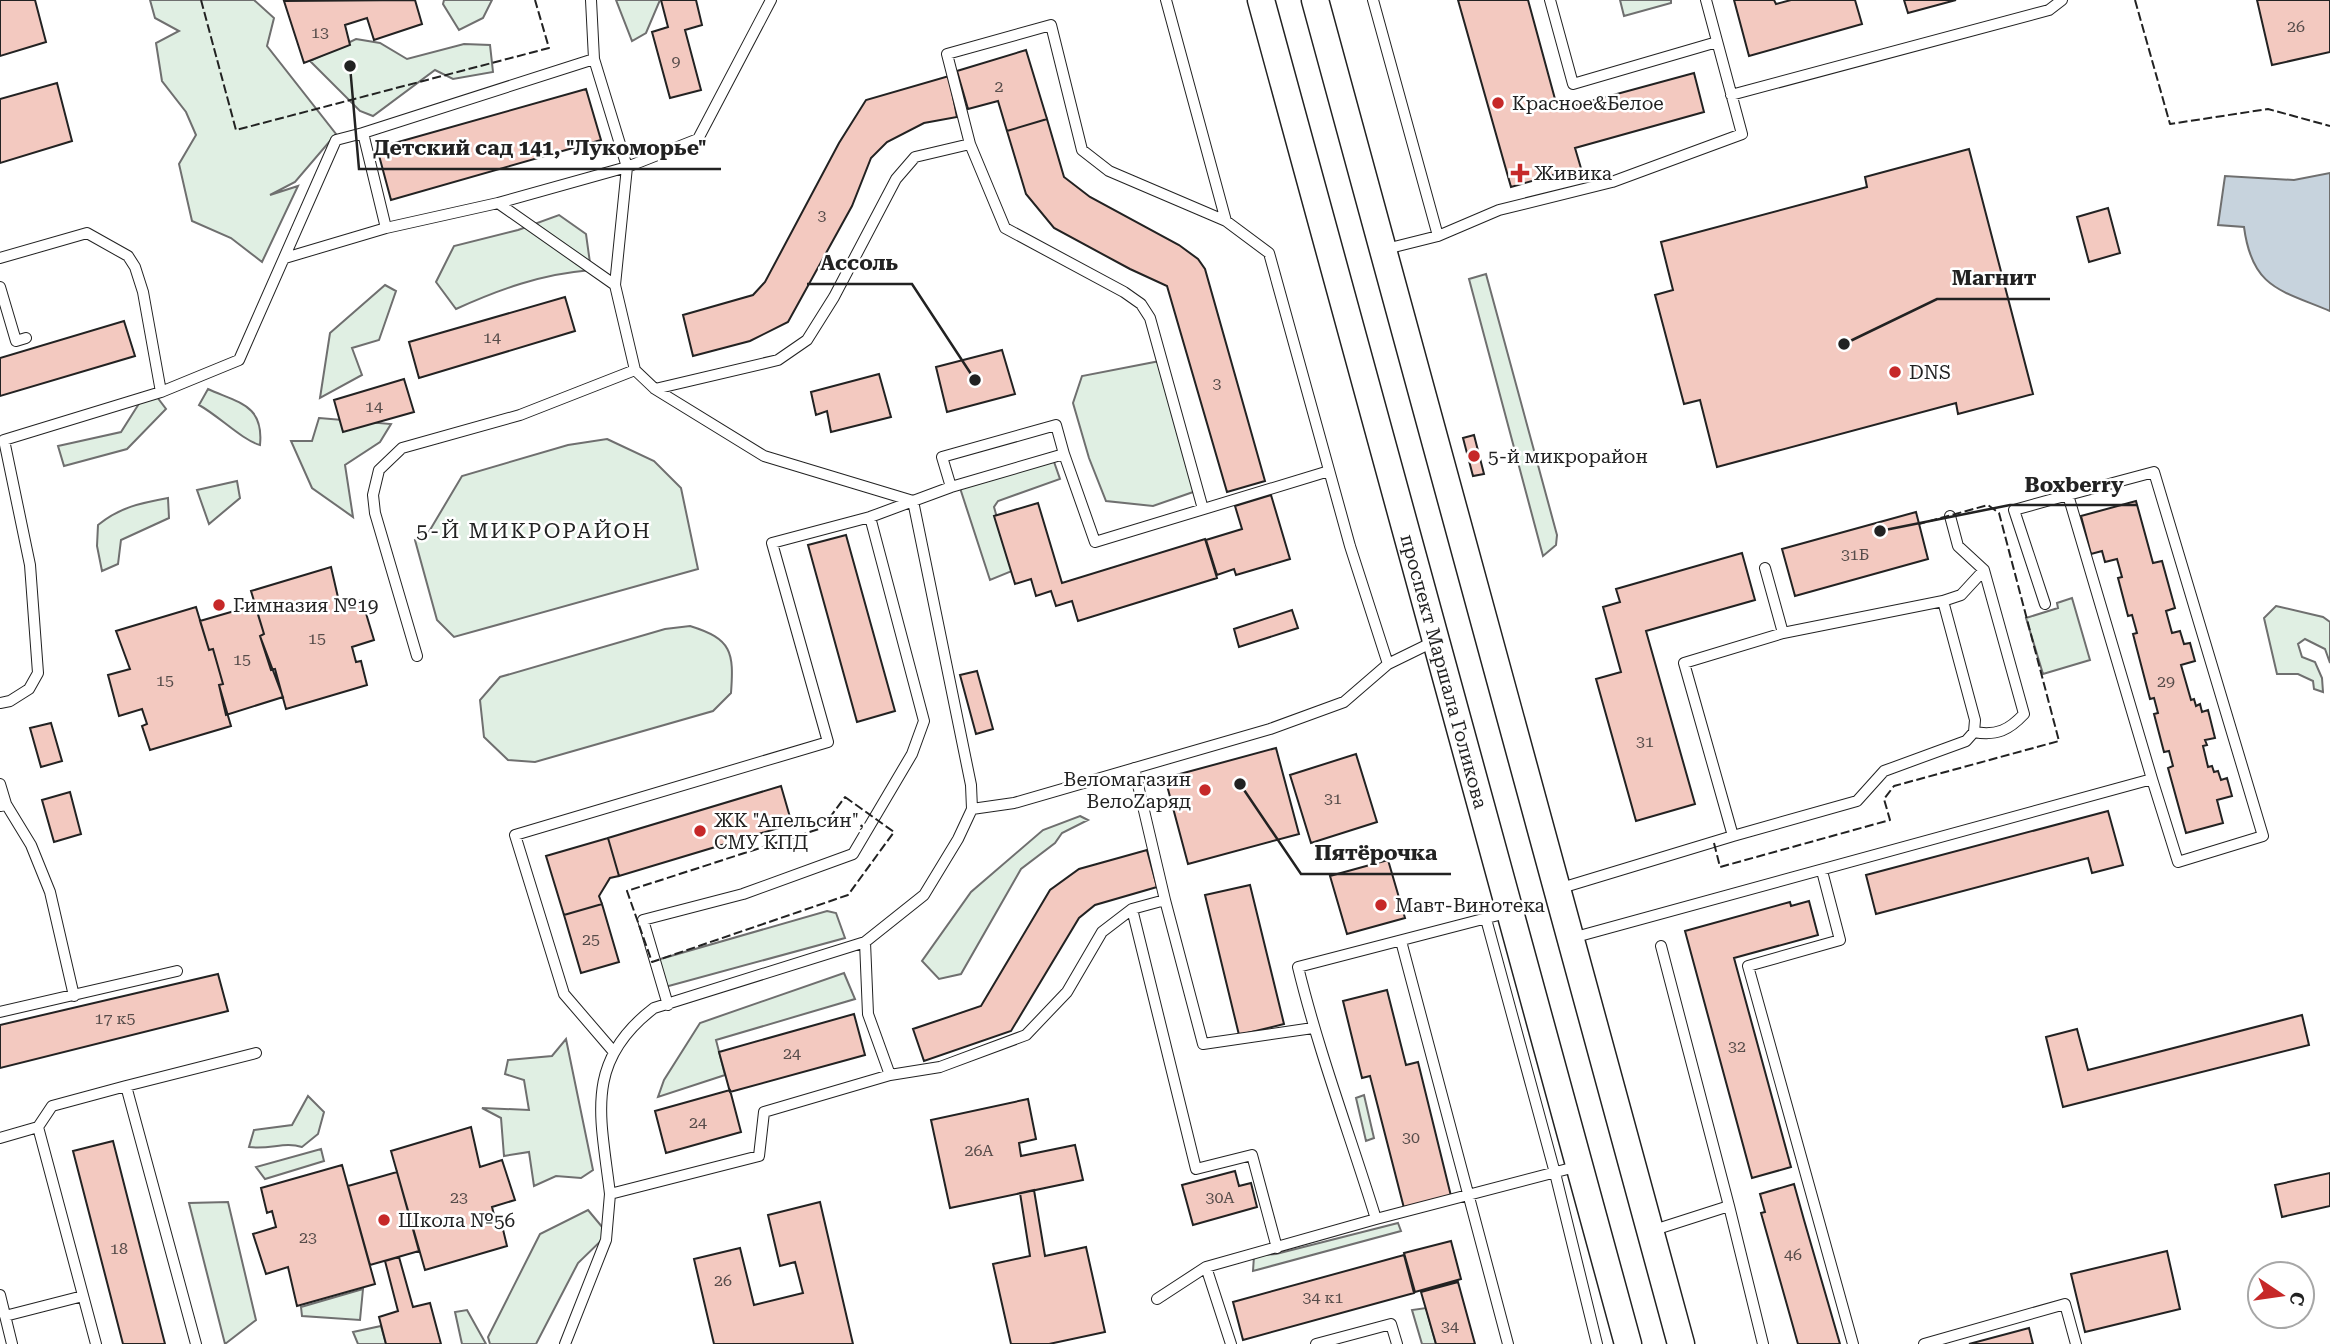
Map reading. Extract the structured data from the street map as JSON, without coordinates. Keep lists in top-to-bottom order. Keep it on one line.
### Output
{"streets":{"main road":["проспект Маршала Голикова"]},"districts":["5-Й МИКРОРАЙОН"],"places":{"other":["Детский сад 141, \"Лукоморье\"","Красное&Белое","Магнит","DNS","Ассоль","5-й микрорайон","Boxberry","Гимназия №19","Пятёрочка","Веломагазин ВелоZаряд","ЖК \"Апельсин\", СМУ КПД","Мавт-Винотека","Школа №56"],"health":["Живика"]},"house_numbers":["26","13","9","2","3","14","3","14","31Б","15","15","15","29","31","31","25","17 к5","32","24","24","30","26А","23","30А","23","18","46","26","34 к1","34"],"north":"right"}
